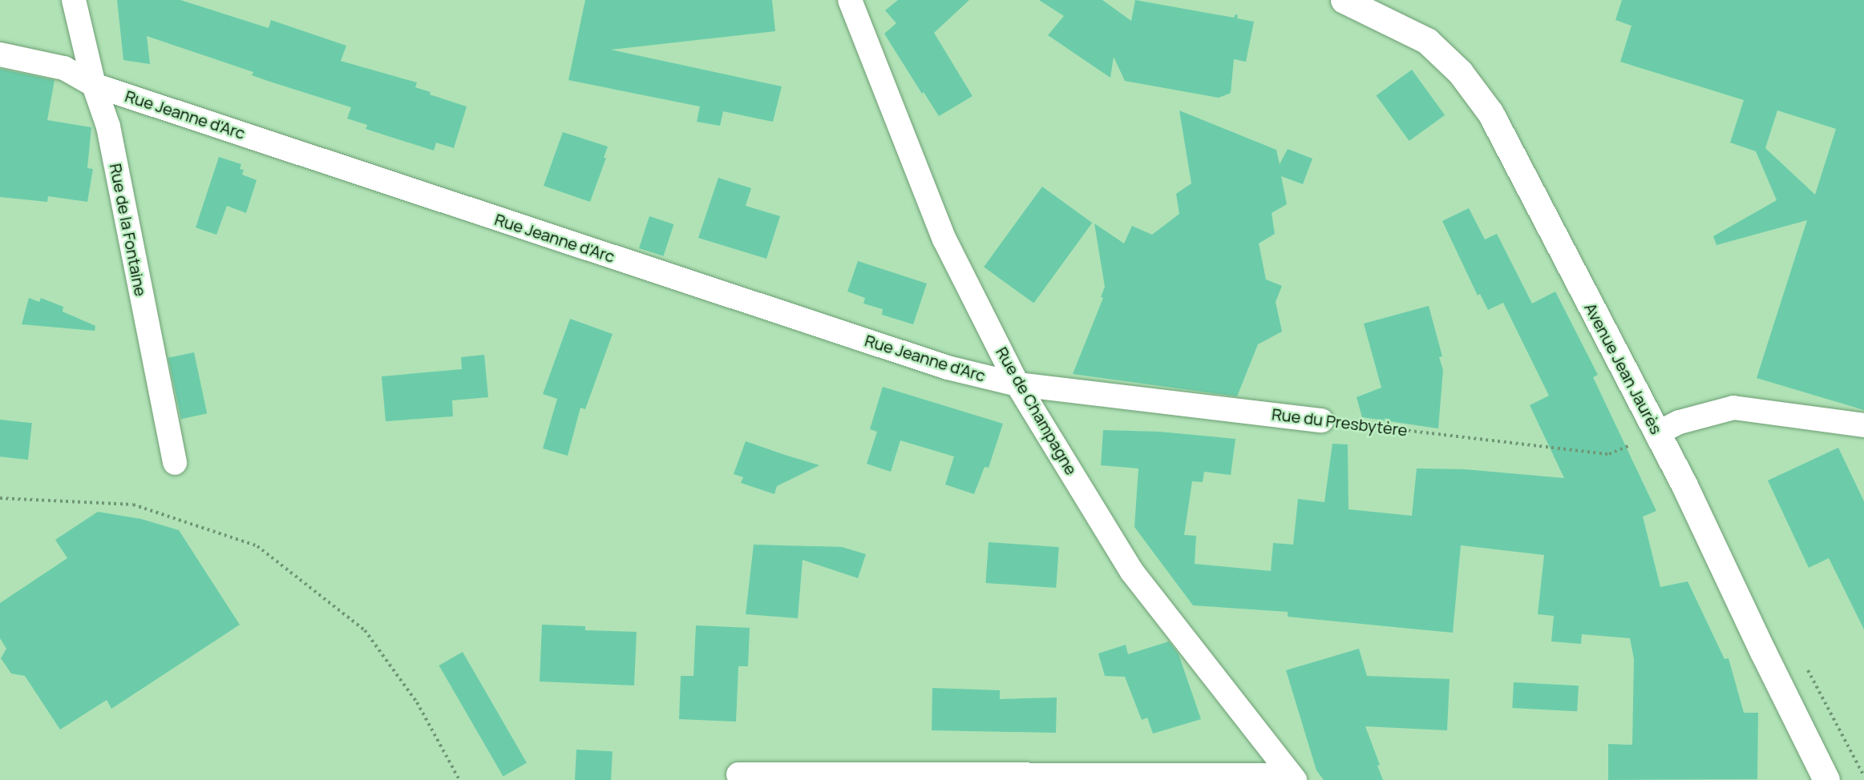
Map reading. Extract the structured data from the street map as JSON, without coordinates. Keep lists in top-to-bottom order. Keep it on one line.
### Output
{"streets":{"street":["Rue Jeanne d'Arc","Rue de la Fontaine","Avenue Jean Jaurès","Rue de Champagne","Rue du Presbytère"]},"crossings":[["Rue Jeanne d'Arc","Rue de la Fontaine"],["Rue Jeanne d'Arc","Rue de Champagne"],["Rue Jeanne d'Arc","Rue du Presbytère"],["Avenue Jean Jaurès","Rue du Presbytère"],["Rue de Champagne","Rue du Presbytère"]]}
